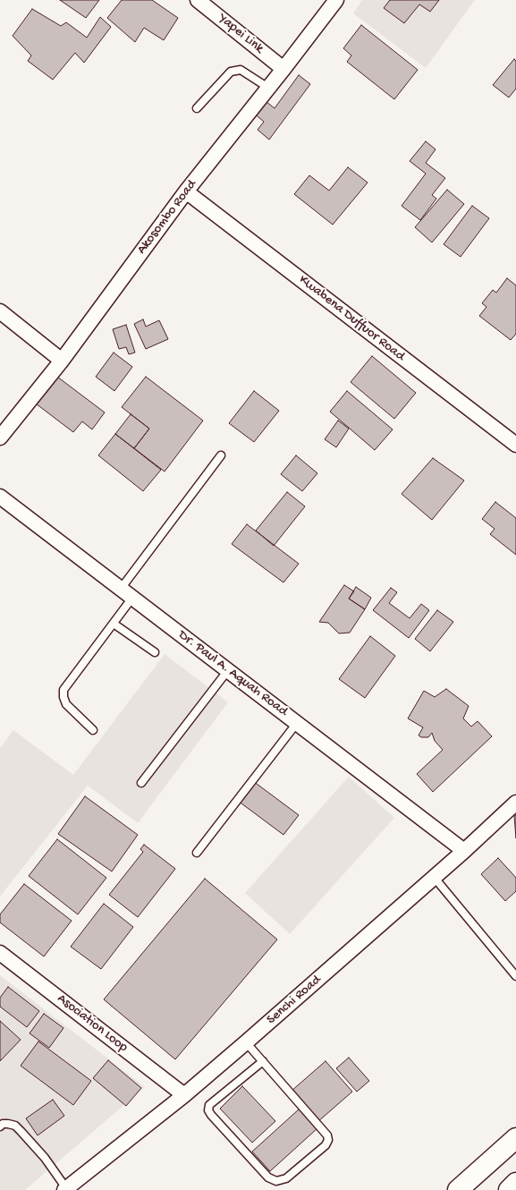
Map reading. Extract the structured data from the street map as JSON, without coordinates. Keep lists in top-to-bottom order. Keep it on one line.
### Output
{"streets":{"street":["Yapei Link","Akosombo Road","Kwabena Duffuor Road","Dr. Paul A. Aquah Road","Senchi Road","Asociation Loop"]},"crossings":[["Yapei Link","Akosombo Road"],["Akosombo Road","Kwabena Duffuor Road"],["Dr. Paul A. Aquah Road","Senchi Road"],["Senchi Road","Asociation Loop"]]}
